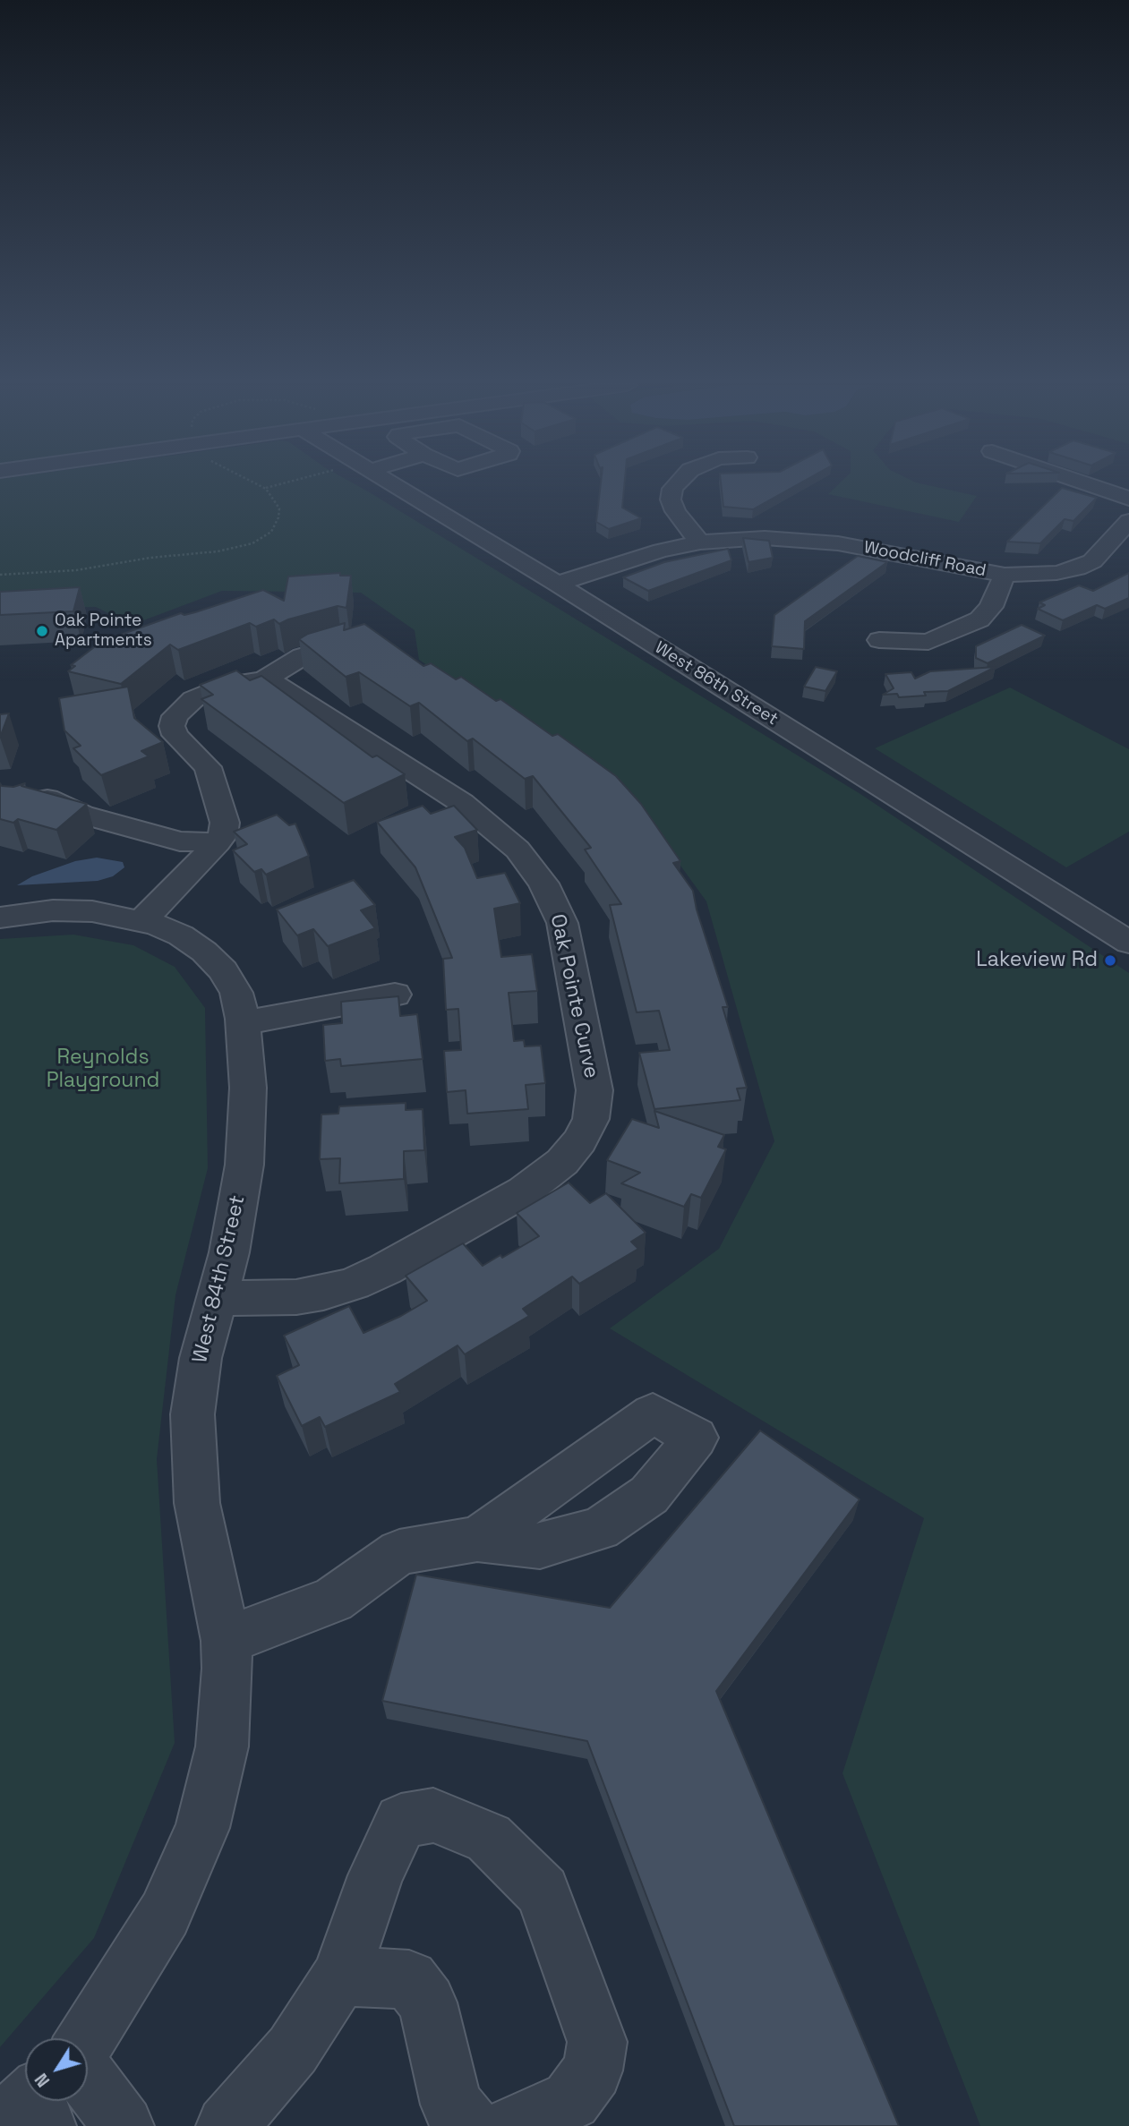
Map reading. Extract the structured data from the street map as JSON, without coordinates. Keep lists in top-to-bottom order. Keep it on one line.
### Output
{"streets":{"street":["Woodcliff Road","West 86th Street","Oak Pointe Curve","West 84th Street"]},"crossings":[["Woodcliff Road","West 86th Street"],["Oak Pointe Curve","West 84th Street"]],"parks":["Reynolds Playground"],"places":["Oak Pointe Apartments","Lakeview Rd"],"north":"bottom left"}
